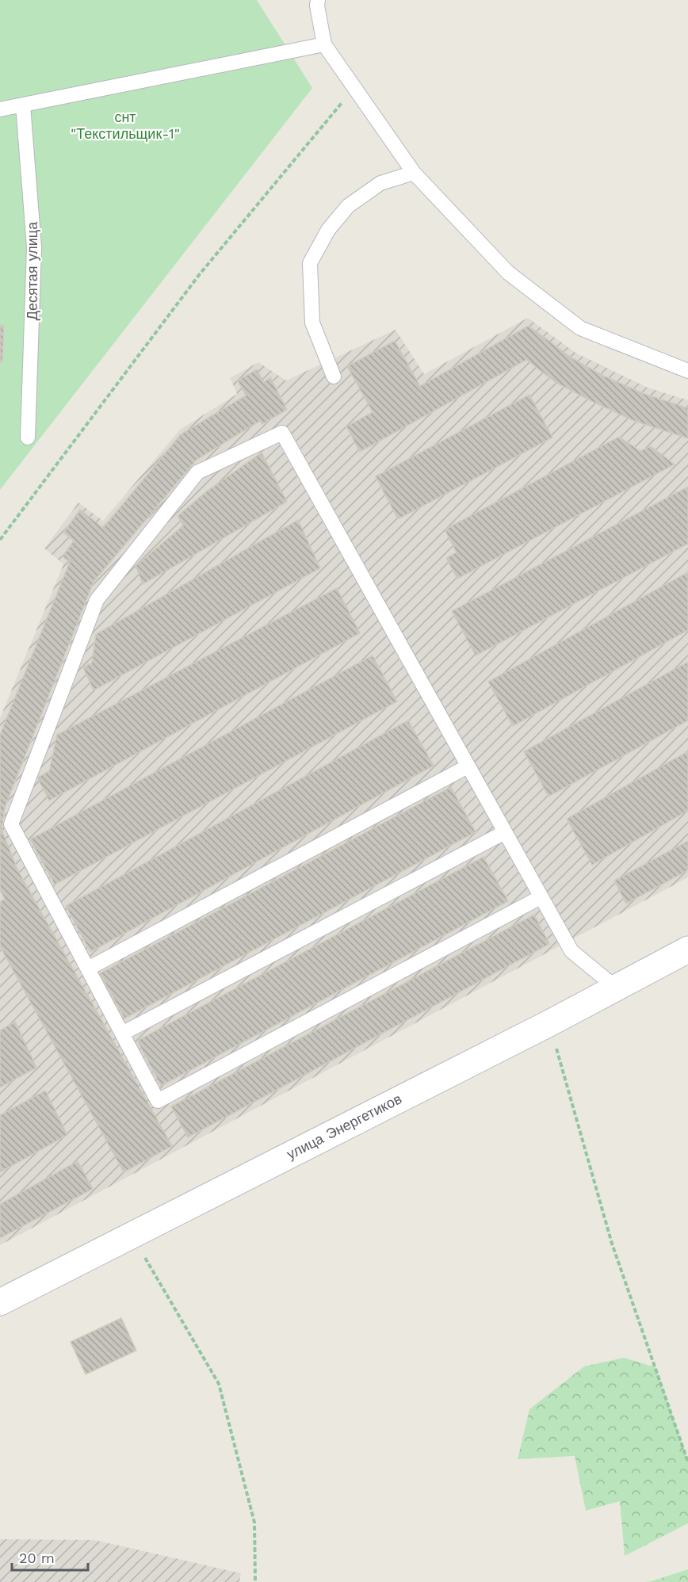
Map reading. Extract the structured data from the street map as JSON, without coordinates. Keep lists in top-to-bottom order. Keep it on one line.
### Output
{"streets":{"main road":["улица Энергетиков"],"lane":["Десятая улица"]},"parks":["снт \"Текстильщик-1\""],"scale_bar":"20 m"}
